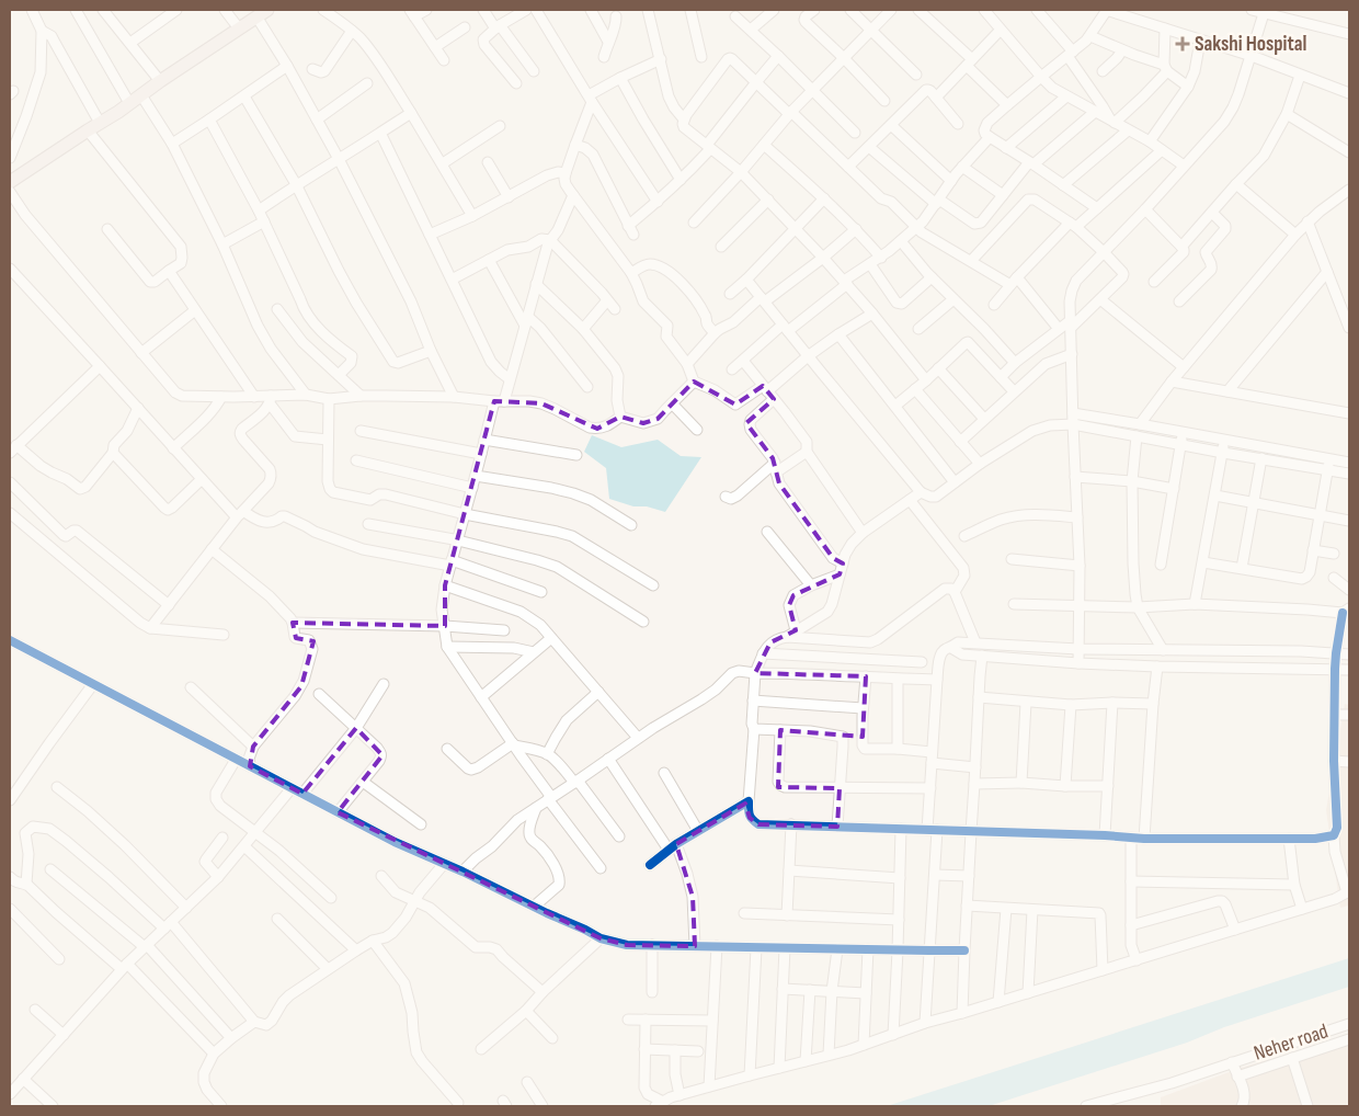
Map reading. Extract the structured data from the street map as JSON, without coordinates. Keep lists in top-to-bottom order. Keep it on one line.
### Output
{"streets":{"street":["Neher road"]},"places":{"health":["Sakshi Hospital"]}}
